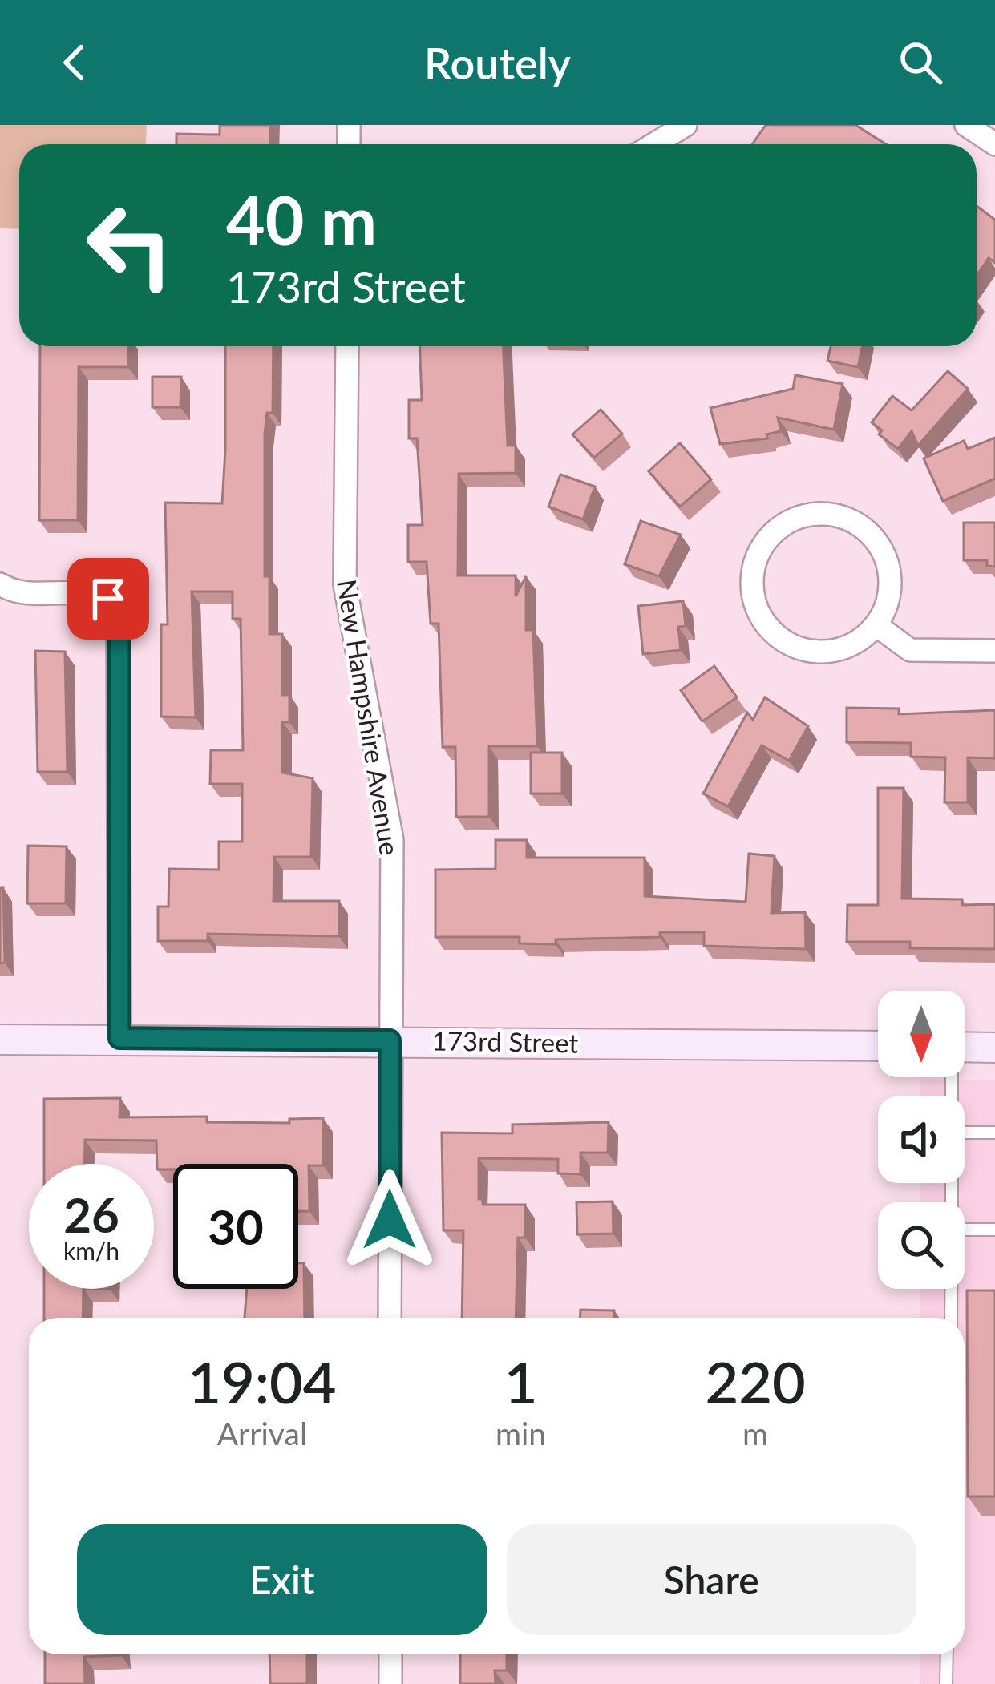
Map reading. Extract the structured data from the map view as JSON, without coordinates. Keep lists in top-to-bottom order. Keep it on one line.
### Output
{"streets":{"street":["New Hampshire Avenue","173rd Street"]},"crossings":[["New Hampshire Avenue","173rd Street"]],"north":"bottom","page":{"header":"Routely","turn":["40 m","173rd Street"],"speed":"26 km/h","limit":"30","eta":["19:04","Arrival","1","min","220","m"],"buttons":["Exit","Share"]}}
